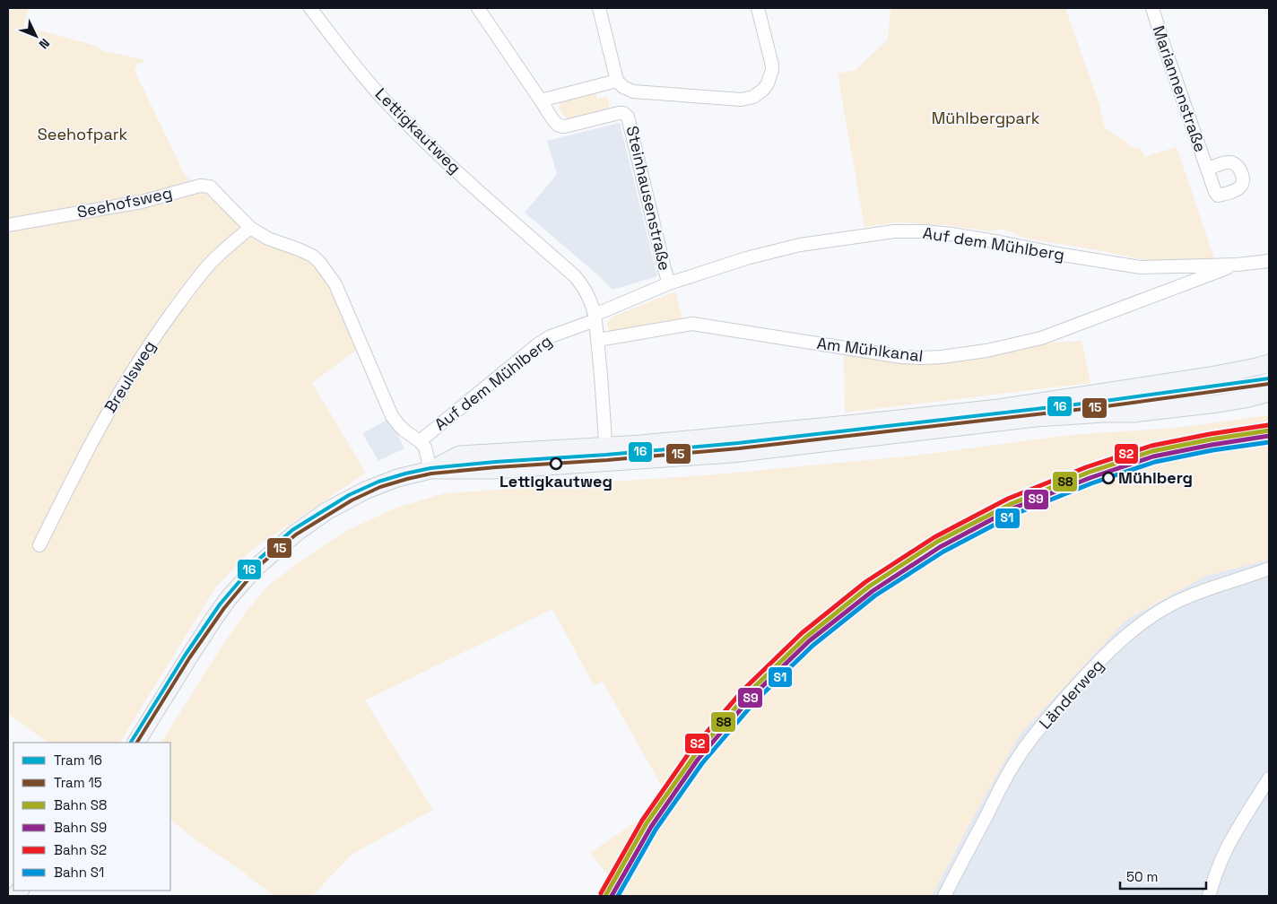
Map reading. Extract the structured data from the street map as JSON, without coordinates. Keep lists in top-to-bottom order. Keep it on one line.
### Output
{"streets":{"street":["Mariannenstraße","Lettigkautweg","Steinhausenstraße","Seehofsweg","Auf dem Mühlberg","Am Mühlkanal","Breulsweg","Länderweg"]},"crossings":[["Lettigkautweg","Auf dem Mühlberg"],["Lettigkautweg","Am Mühlkanal"],["Steinhausenstraße","Auf dem Mühlberg"],["Seehofsweg","Breulsweg"],["Auf dem Mühlberg","Am Mühlkanal"]],"parks":["Mühlbergpark","Seehofpark"],"places":["Lettigkautweg","Mühlberg"],"lines":["tram line 16","tram line 15","rail line S2","rail line S8","rail line S9","rail line S1"],"legend":["Tram 16","Tram 15","Bahn S8","Bahn S9","Bahn S2","Bahn S1"],"scale_bar":"50 m","north":"bottom right"}
